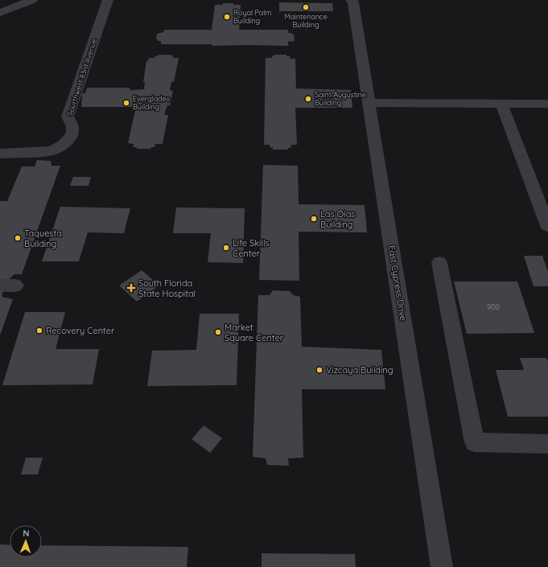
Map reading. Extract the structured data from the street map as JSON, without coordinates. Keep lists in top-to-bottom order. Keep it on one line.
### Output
{"streets":{"street":["Sourthwest 83rd Avenue","East Cypress Drive"]},"places":{"other":["Maintenance Building","Royal Palm Building","Saint Augustine Building","Everglades Building","Las Olas Building","Taquesta Building","Life Skills Center","Recovery Center","Market Square Center","Vizcaya Building"],"health":["South Florida State Hospital"]},"house_numbers":["900"],"north":"top"}
